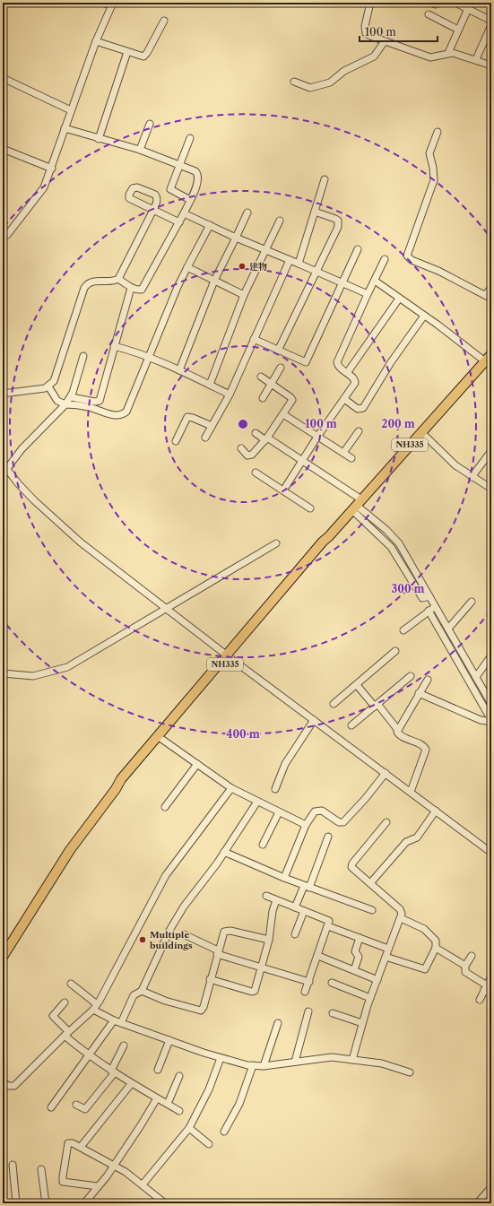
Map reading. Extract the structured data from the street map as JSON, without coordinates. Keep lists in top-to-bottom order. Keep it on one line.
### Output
{"streets":{"highway":["NH335"]},"places":["建物","Multiple buildings"],"scale_bar":"100 m","rings":["100 m","200 m","300 m","400 m"]}
